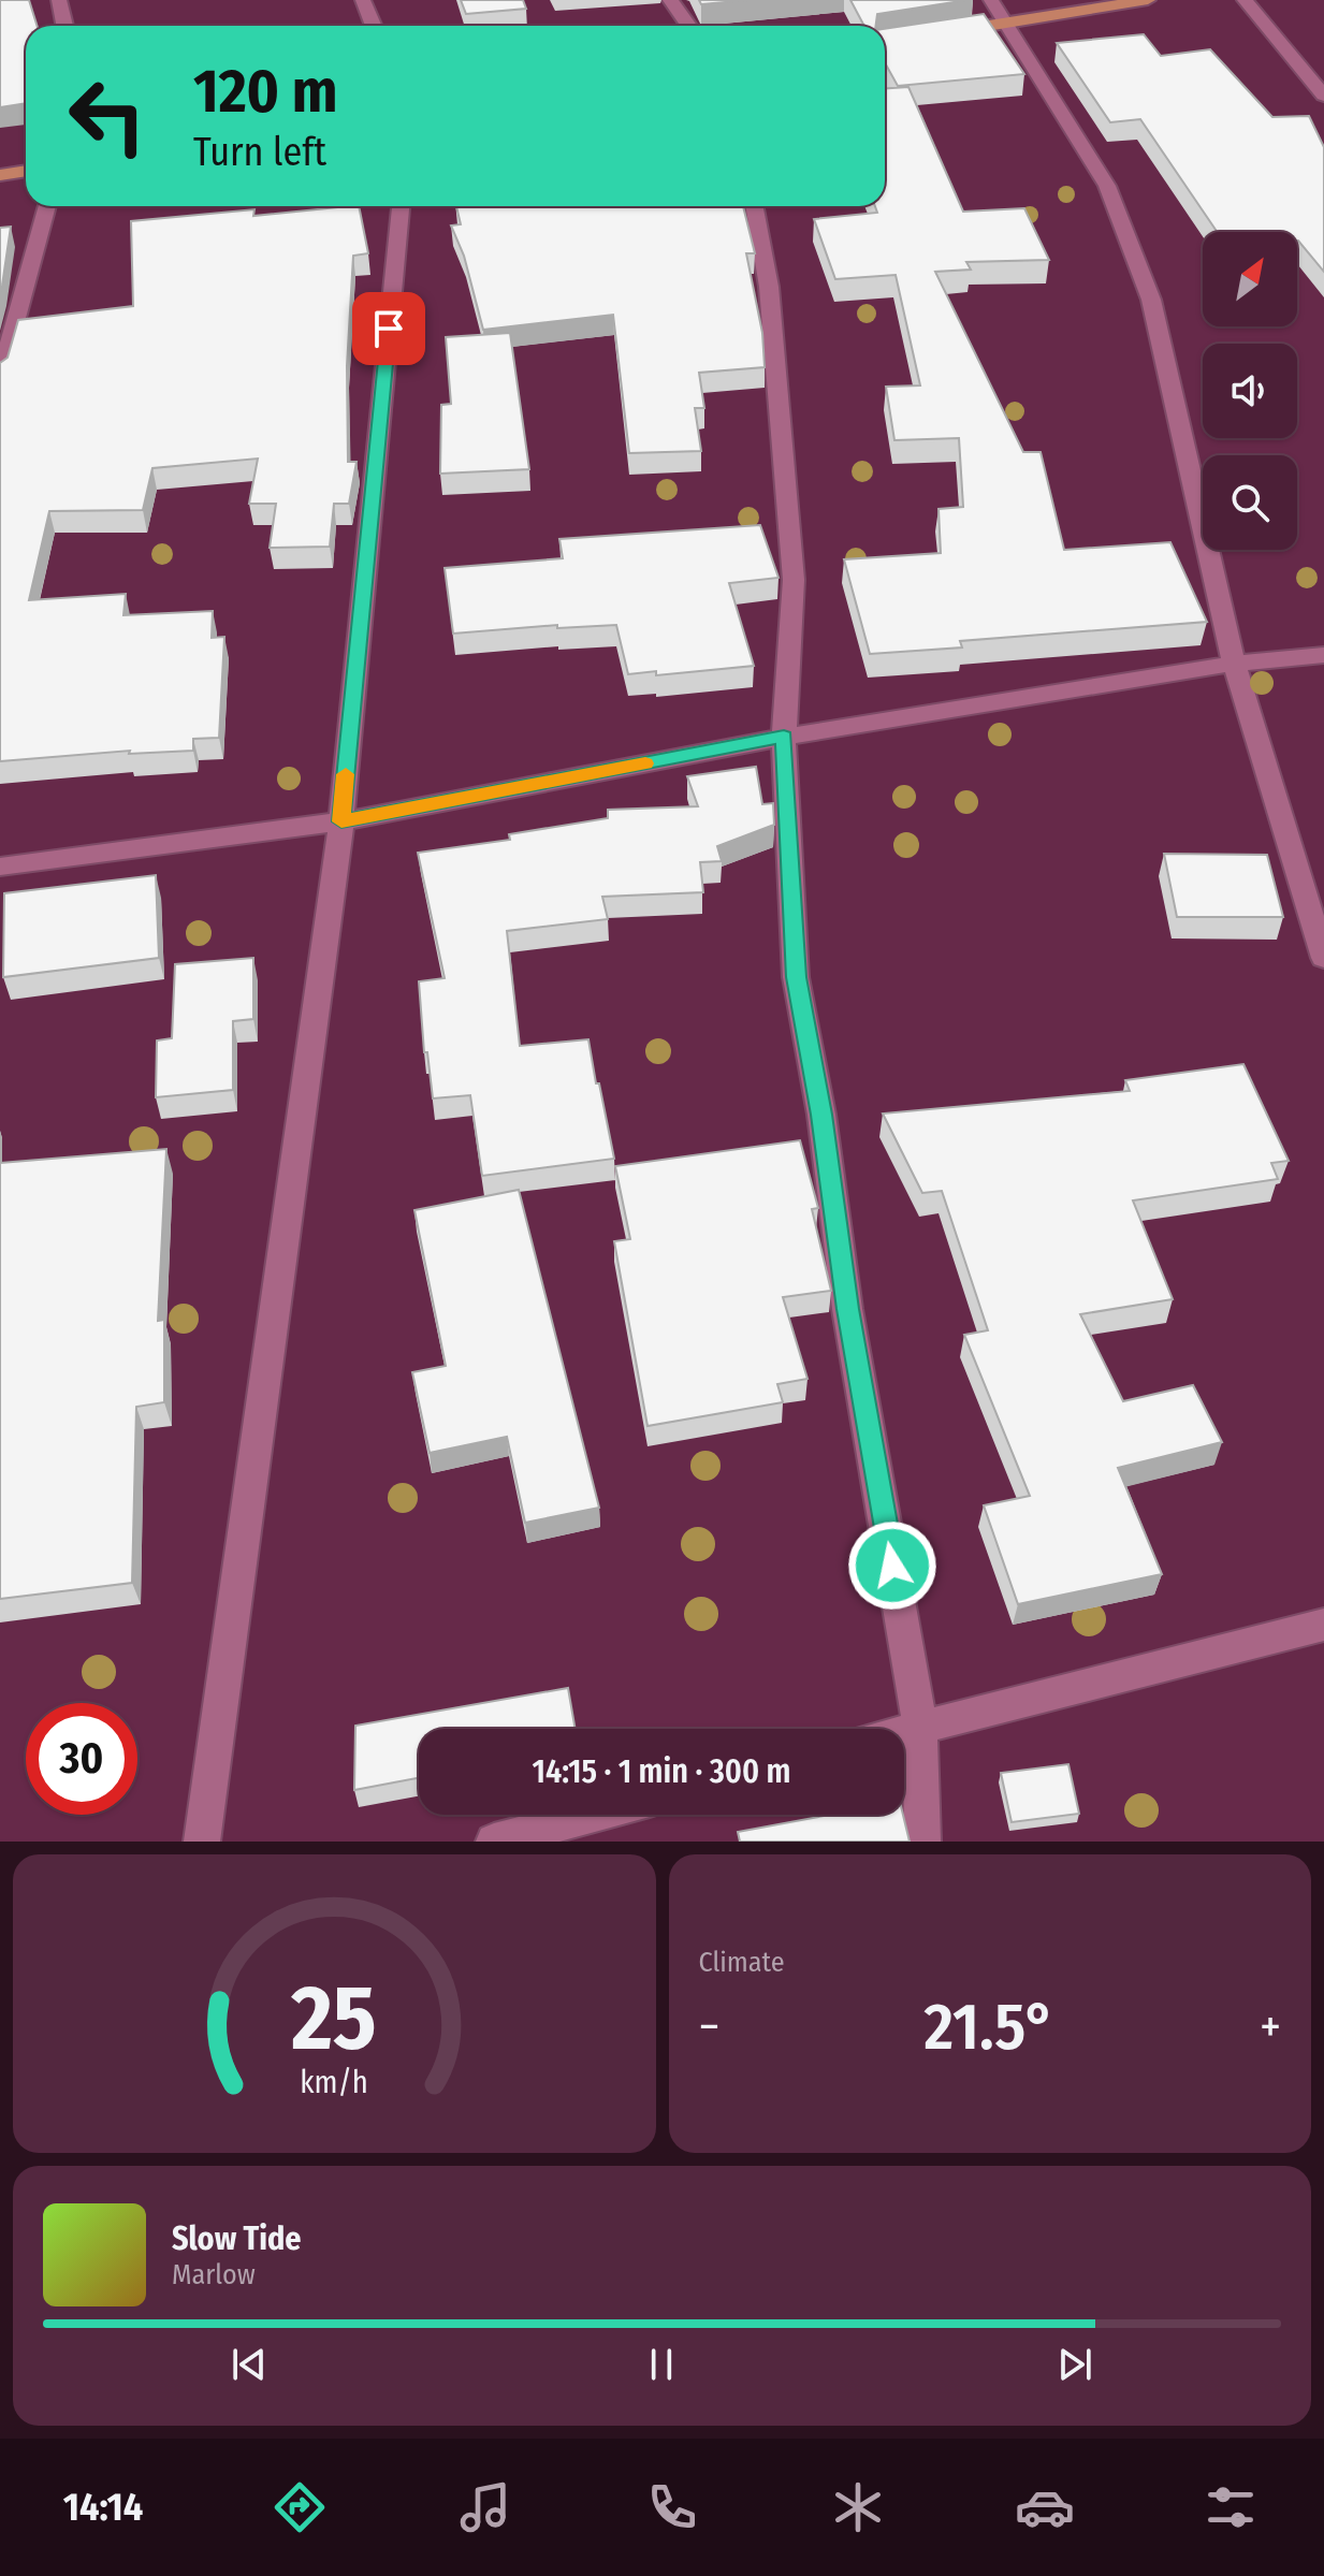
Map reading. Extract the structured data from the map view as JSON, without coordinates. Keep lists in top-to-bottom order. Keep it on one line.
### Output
{"north":"top right","page":{"turn":["120 m","Turn left"],"limit":"30","trip":"14:15 · 1 min · 300 m","tile":"Climate","heat":["−","21.5°","+"],"song":["Slow Tide","Marlow"],"tabs":"14:14","gauge":["25","km/h"]}}
